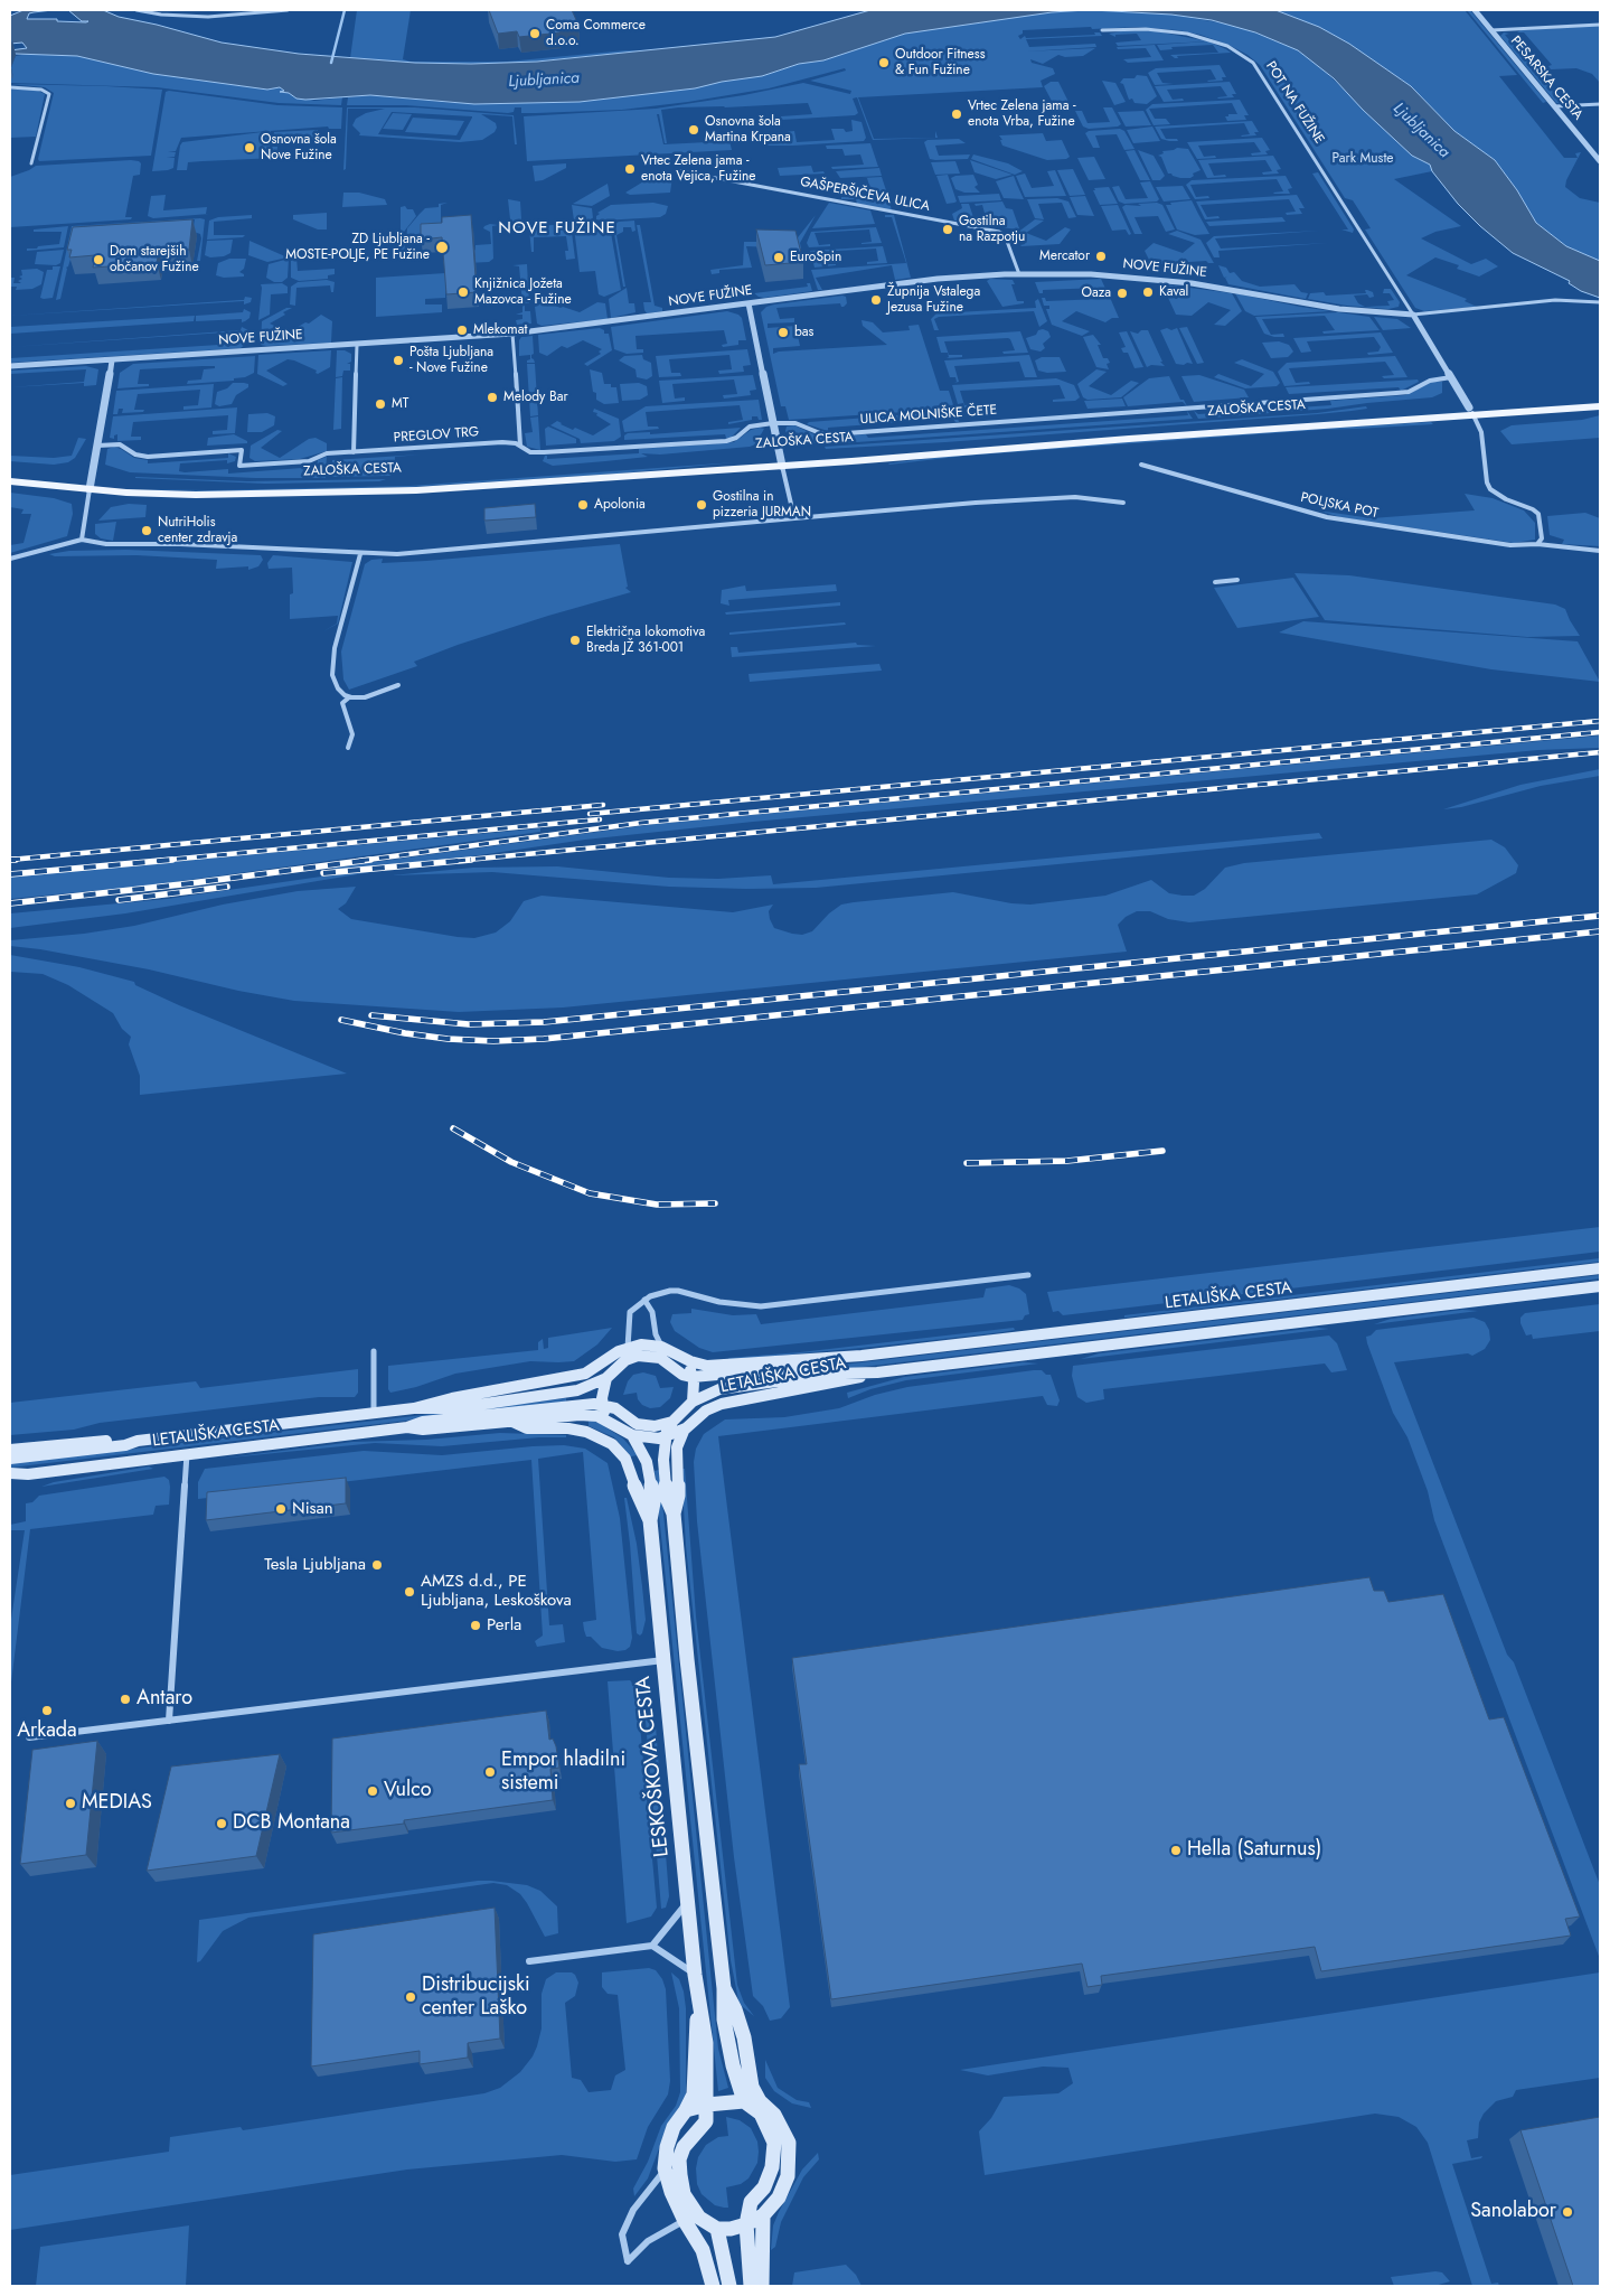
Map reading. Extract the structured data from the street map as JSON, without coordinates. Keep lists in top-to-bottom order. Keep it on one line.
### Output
{"streets":{"main road":["ZALOŠKA CESTA","LETALIŠKA CESTA","LESKOŠKOVA CESTA"],"street":["PESARSKA CESTA","POT NA FUŽINE","GAŠPERŠIČEVA ULICA","NOVE FUŽINE","ULICA MOLNIŠKE ČETE","PREGLOV TRG","POLJSKA POT"]},"crossings":[["POT NA FUŽINE","NOVE FUŽINE"],["POT NA FUŽINE","ZALOŠKA CESTA"],["POT NA FUŽINE","ULICA MOLNIŠKE ČETE"],["GAŠPERŠIČEVA ULICA","NOVE FUŽINE"],["ULICA MOLNIŠKE ČETE","PREGLOV TRG"],["LETALIŠKA CESTA","LESKOŠKOVA CESTA"]],"districts":["NOVE FUŽINE"],"water":["Ljubljanica"],"parks":["Park Muste"],"places":["Coma Commerce d.o.o.","Outdoor Fitness & Fun Fužine","Vrtec Zelena jama - enota Vrba, Fužine","Osnovna šola Martina Krpana","Osnovna šola Nove Fužine","Vrtec Zelena jama - enota Vejica, Fužine","Gostilna na Razpotju","ZD Ljubljana - MOSTE-POLJE, PE Fužine","Mercator","EuroSpin","Dom starejših občanov Fužine","Knjižnica Jožeta Mazovca - Fužine","Kaval","Oaza","Župnija Vstalega Jezusa Fužine","Mlekomat","bas","Pošta Ljubljana - Nove Fužine","Melody Bar","MT","Apolonia","Gostilna in pizzeria JURMAN","NutriHolis center zdravja","Električna lokomotiva Breda JŽ 361-001","Nisan","Tesla Ljubljana","AMZS d.d., PE Ljubljana, Leskoškova","Perla","Antaro","Arkada","Empor hladilni sistemi","Vulco","MEDIAS","DCB Montana","Hella (Saturnus)","Distribucijski center Laško","Sanolabor"]}
